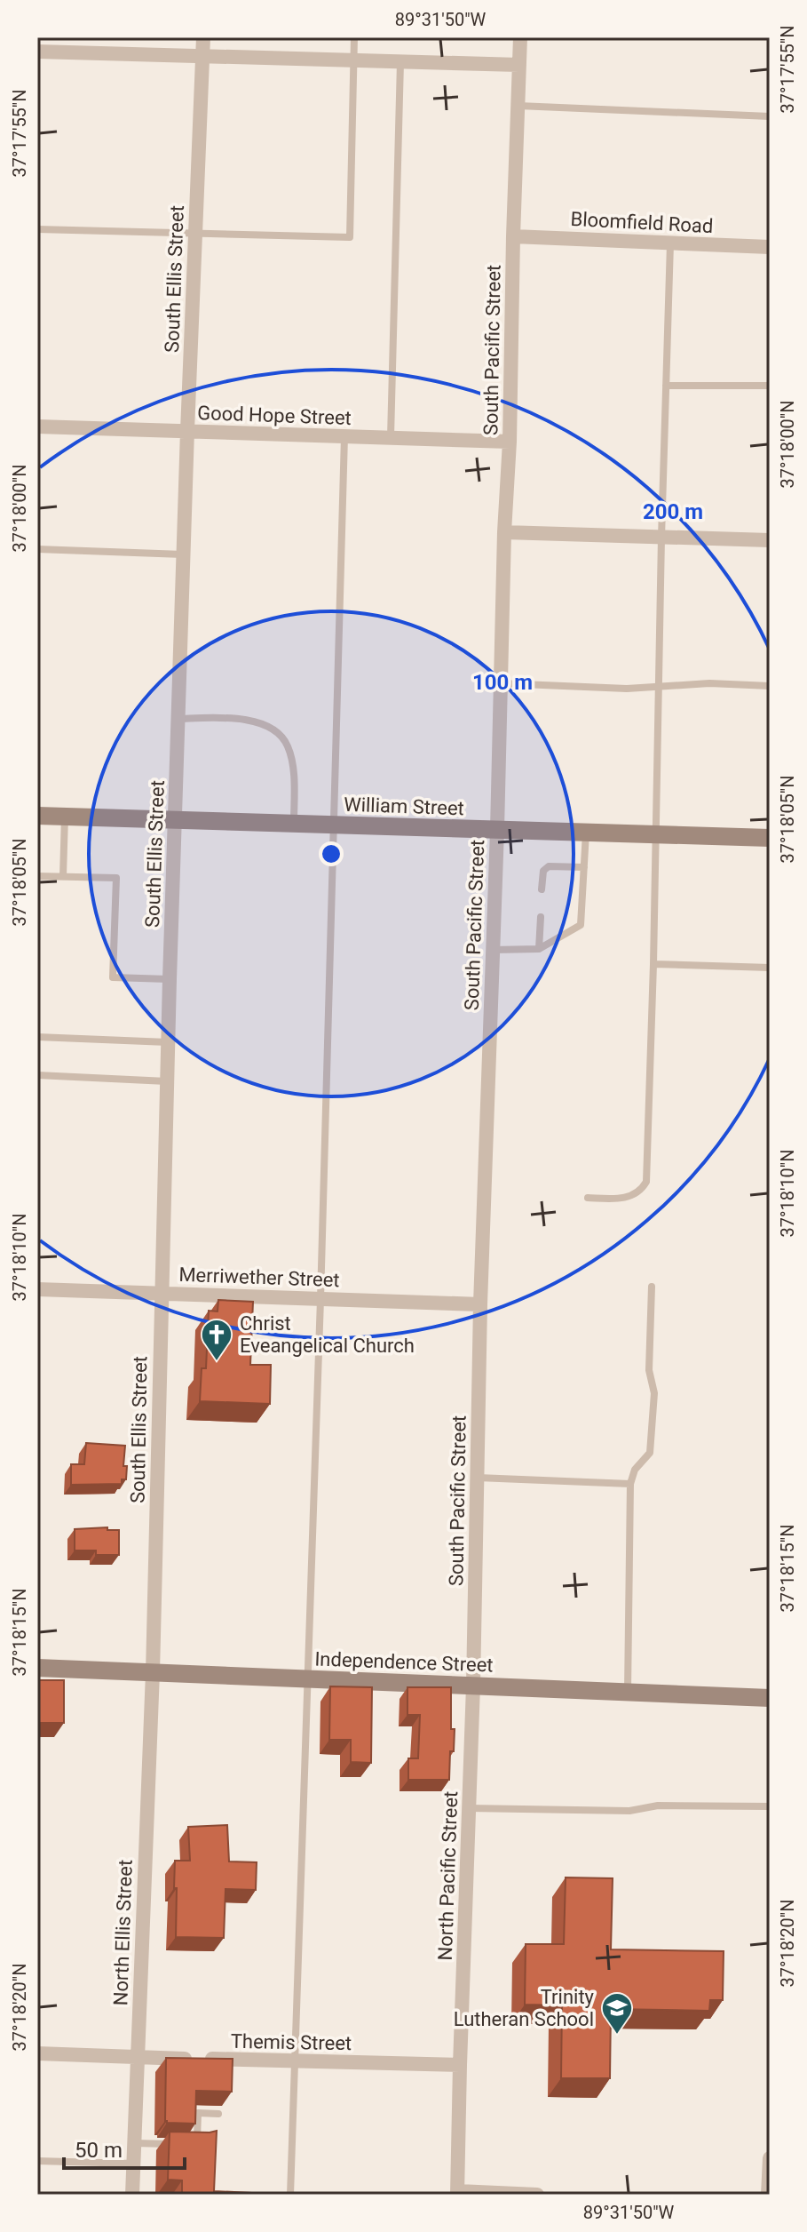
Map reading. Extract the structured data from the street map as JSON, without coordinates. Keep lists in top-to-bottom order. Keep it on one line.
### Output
{"streets":{"main road":["William Street","Independence Street"],"street":["Bloomfield Road","South Ellis Street","South Pacific Street","Good Hope Street","Merriwether Street","North Pacific Street","North Ellis Street","Themis Street"]},"crossings":[["Bloomfield Road","South Pacific Street"],["South Ellis Street","Good Hope Street"],["South Ellis Street","William Street"],["South Ellis Street","Merriwether Street"],["South Ellis Street","Independence Street"],["South Ellis Street","North Ellis Street"],["South Pacific Street","Good Hope Street"],["South Pacific Street","William Street"],["South Pacific Street","Merriwether Street"],["South Pacific Street","Independence Street"],["South Pacific Street","North Pacific Street"],["Independence Street","North Pacific Street"],["Independence Street","North Ellis Street"],["North Pacific Street","Themis Street"],["North Ellis Street","Themis Street"]],"places":{"church":["Christ Eveangelical Church"],"school or university":["Trinity Lutheran School"]},"scale_bar":"50 m","coordinates":["89°31'50\"W","37°17'55\"N","37°18'00\"N","37°18'05\"N","37°18'10\"N","37°18'15\"N","37°18'20\"N"],"rings":["200 m","100 m"]}
